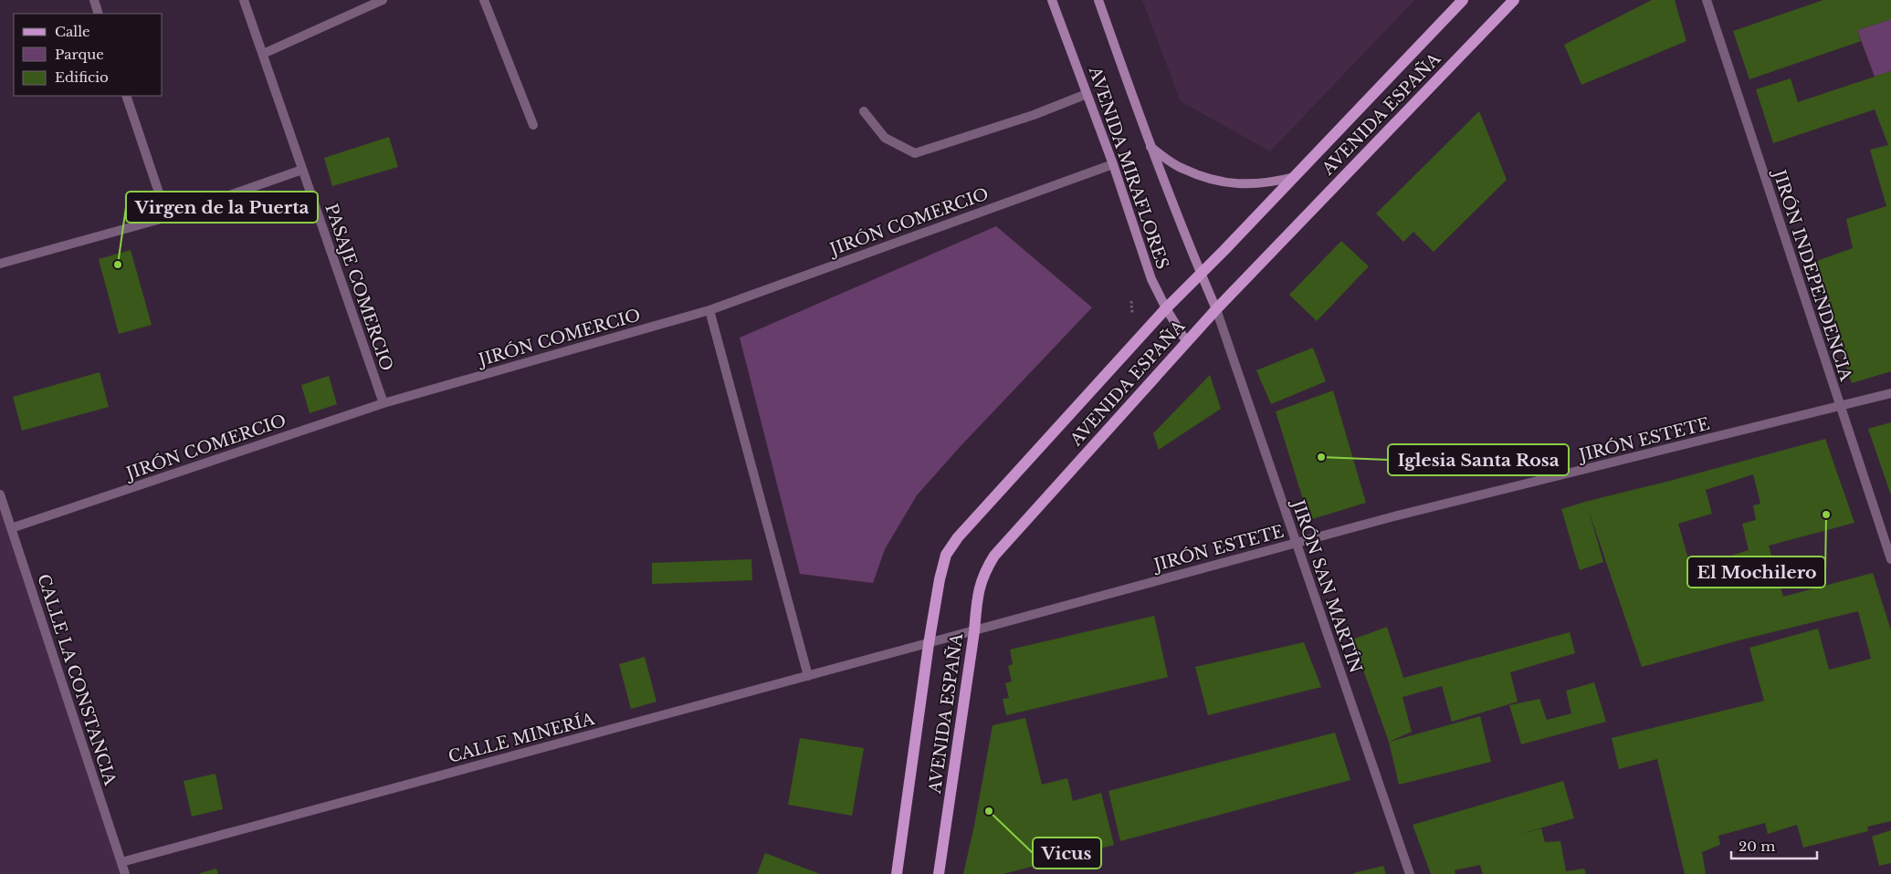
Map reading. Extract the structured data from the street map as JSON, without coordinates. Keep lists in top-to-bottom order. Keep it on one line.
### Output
{"streets":{"main road":["AVENIDA ESPAÑA","AVENIDA MIRAFLORES"],"street":["JIRÓN COMERCIO","JIRÓN INDEPENDENCIA","PASAJE COMERCIO","JIRÓN ESTETE","JIRÓN SAN MARTÍN","CALLE LA CONSTANCIA","CALLE MINERÍA"]},"crossings":[["AVENIDA ESPAÑA","AVENIDA MIRAFLORES"],["AVENIDA ESPAÑA","JIRÓN ESTETE"],["AVENIDA ESPAÑA","JIRÓN SAN MARTÍN"],["AVENIDA ESPAÑA","CALLE MINERÍA"],["AVENIDA MIRAFLORES","JIRÓN COMERCIO"],["AVENIDA MIRAFLORES","JIRÓN SAN MARTÍN"],["JIRÓN COMERCIO","PASAJE COMERCIO"],["JIRÓN COMERCIO","CALLE LA CONSTANCIA"],["JIRÓN INDEPENDENCIA","JIRÓN ESTETE"],["JIRÓN ESTETE","JIRÓN SAN MARTÍN"],["JIRÓN ESTETE","CALLE MINERÍA"],["CALLE LA CONSTANCIA","CALLE MINERÍA"]],"places":["Virgen de la Puerta","Iglesia Santa Rosa","El Mochilero","Vicus"],"legend":["Calle","Parque","Edificio"],"scale_bar":"20 m"}
